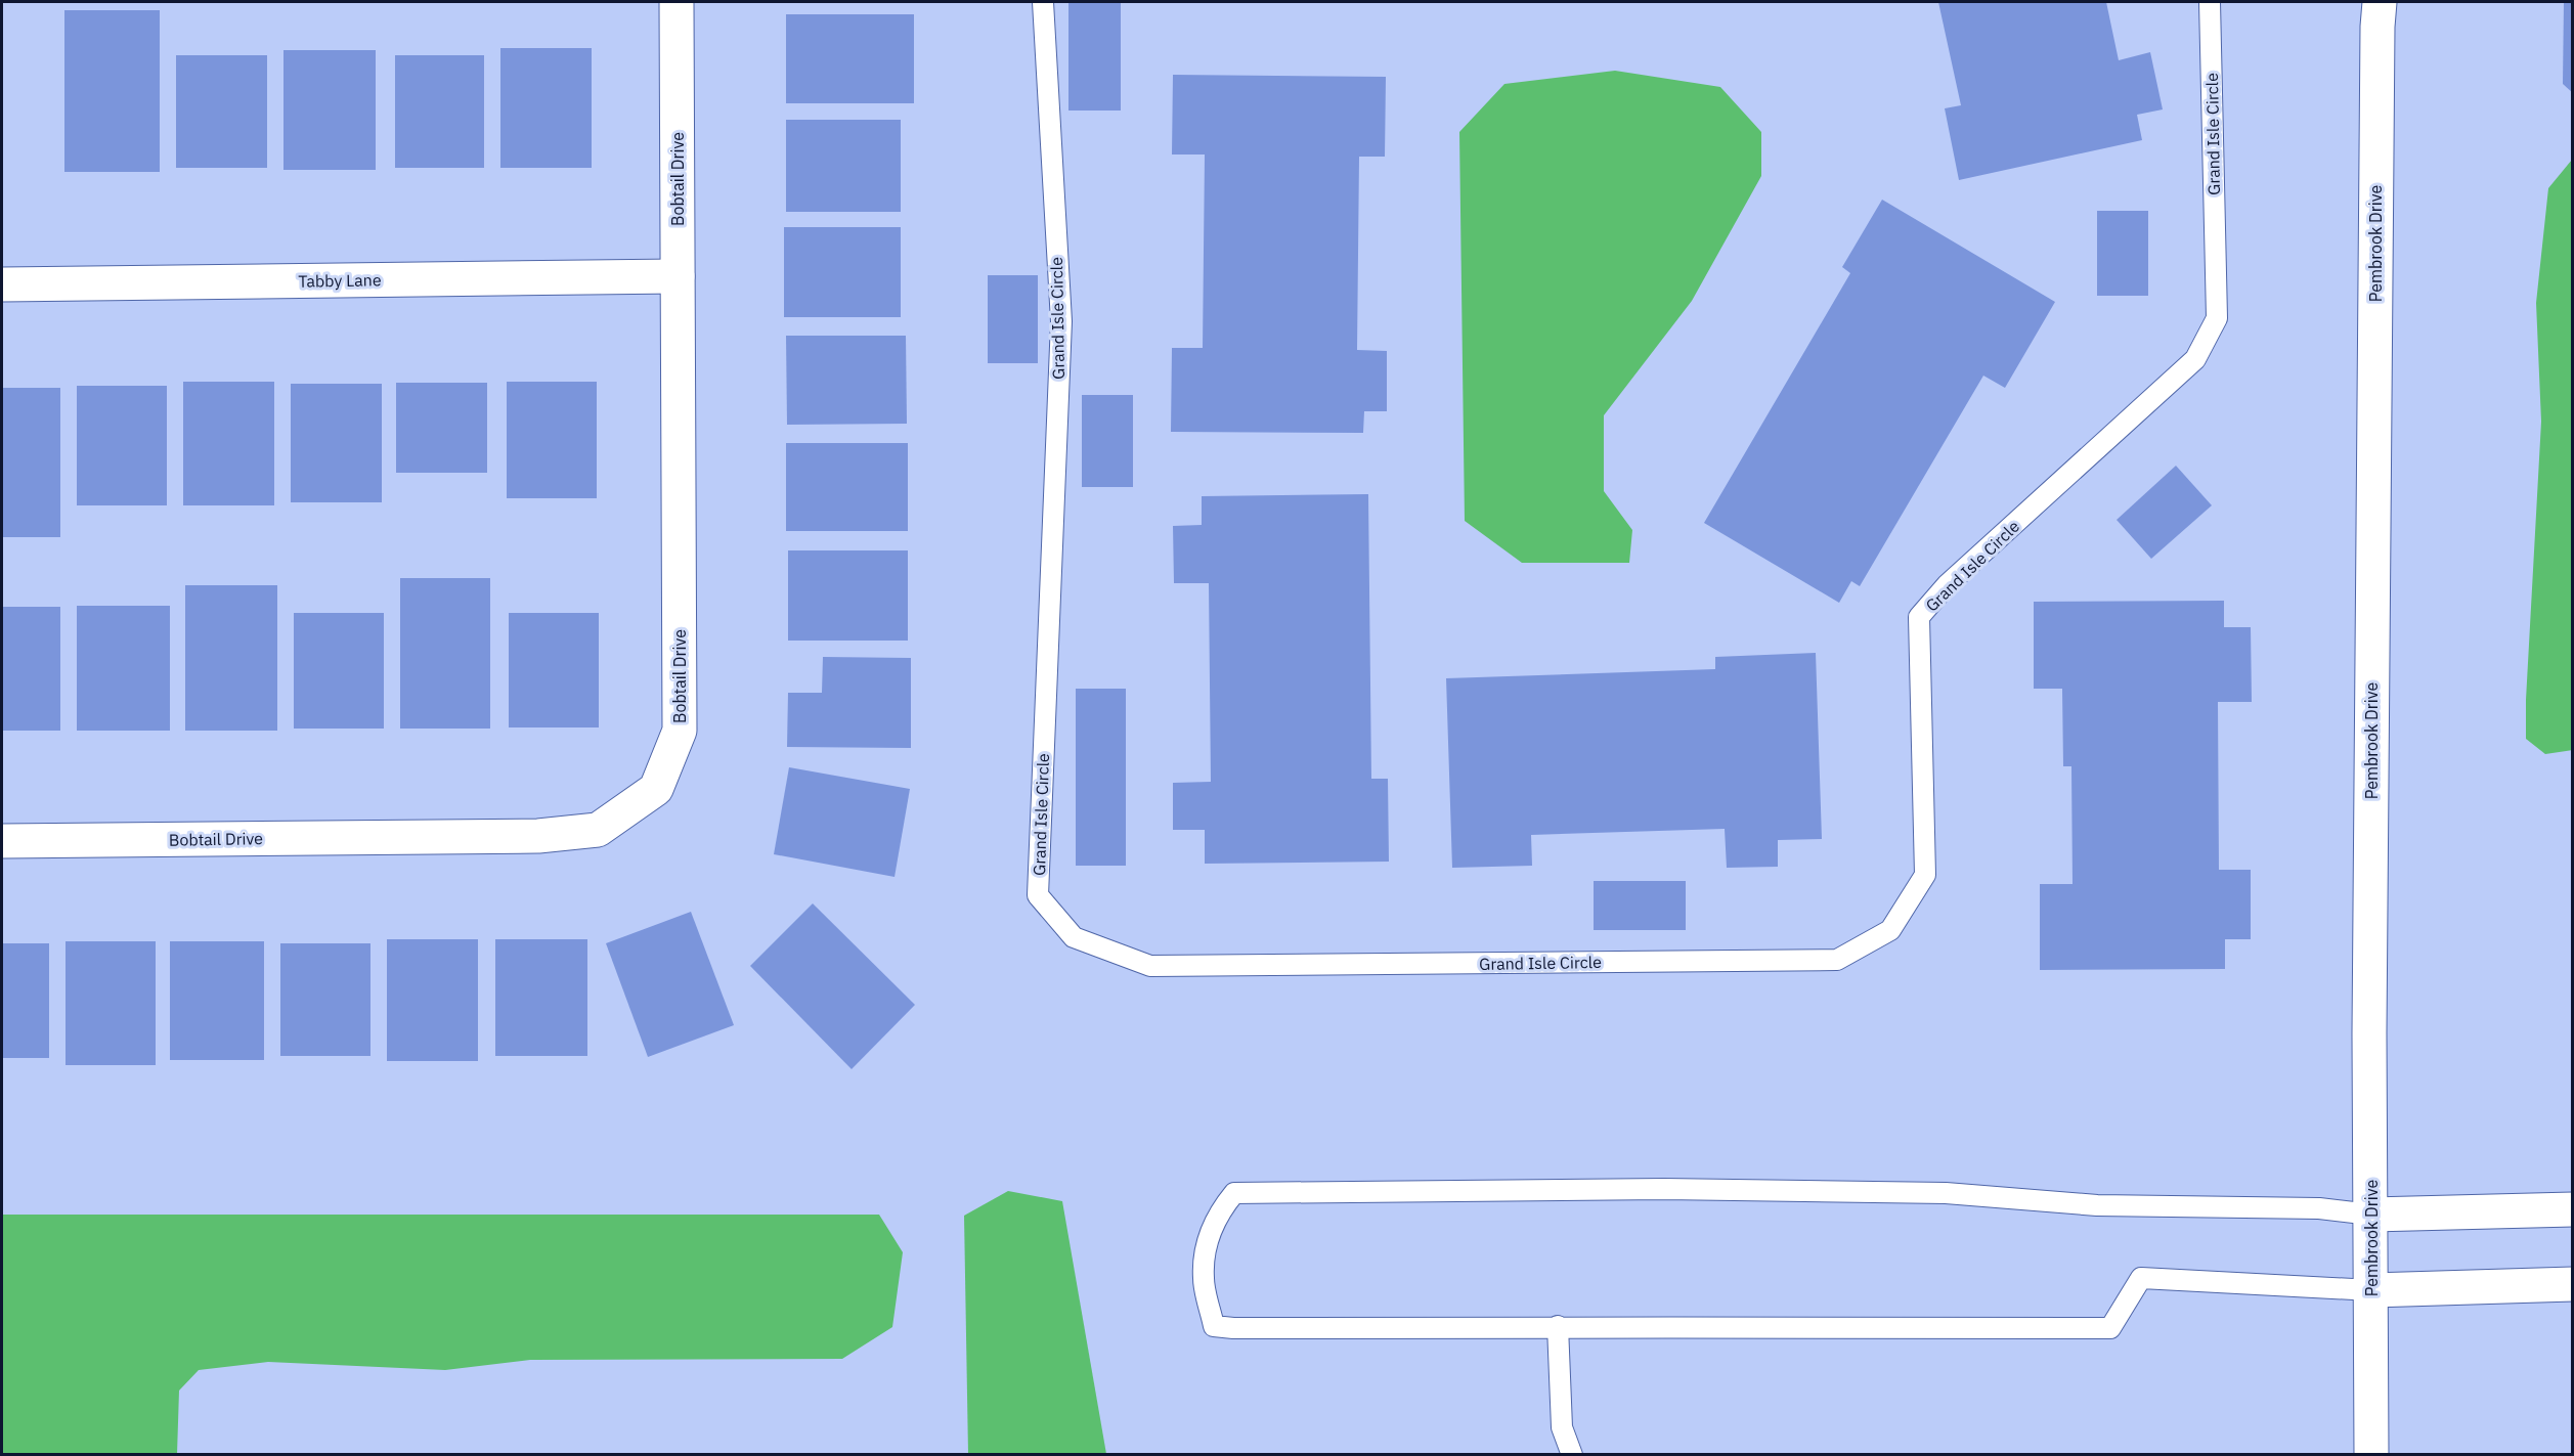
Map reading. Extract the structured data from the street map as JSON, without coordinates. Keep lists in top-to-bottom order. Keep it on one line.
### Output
{"streets":{"street":["Bobtail Drive","Pembrook Drive","Tabby Lane"],"lane":["Grand Isle Circle"]},"crossings":[["Bobtail Drive","Tabby Lane"]]}
